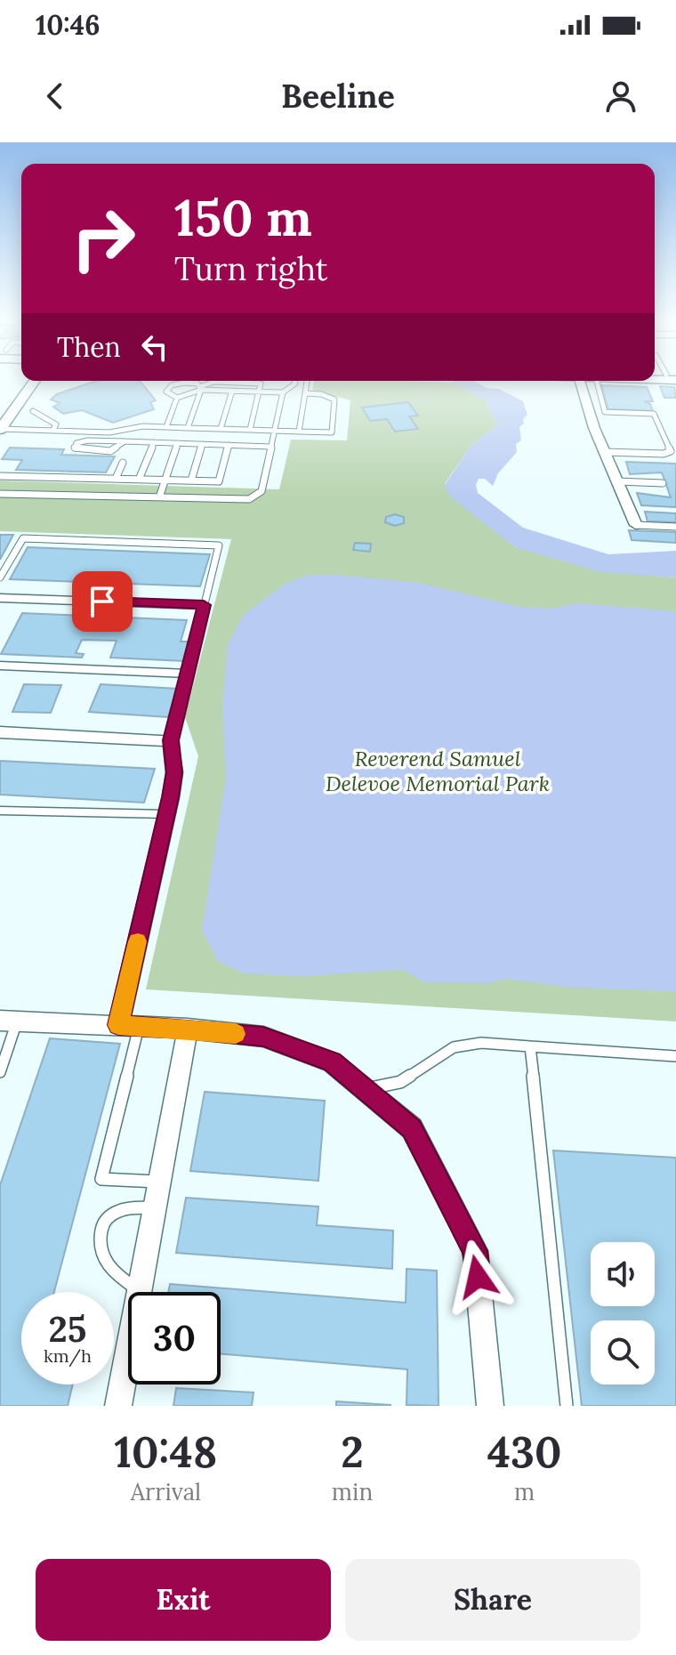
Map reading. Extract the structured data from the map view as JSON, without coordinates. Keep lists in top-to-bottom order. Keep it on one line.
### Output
{"parks":["Reverend Samuel Delevoe Memorial Park"],"page":{"status":"10:46","header":"Beeline","turn":["150 m","Turn right"],"then":"Then","speed":"25 km/h","limit":"30","eta":["10:48","Arrival","2","min","430","m"],"buttons":["Exit","Share"]}}
